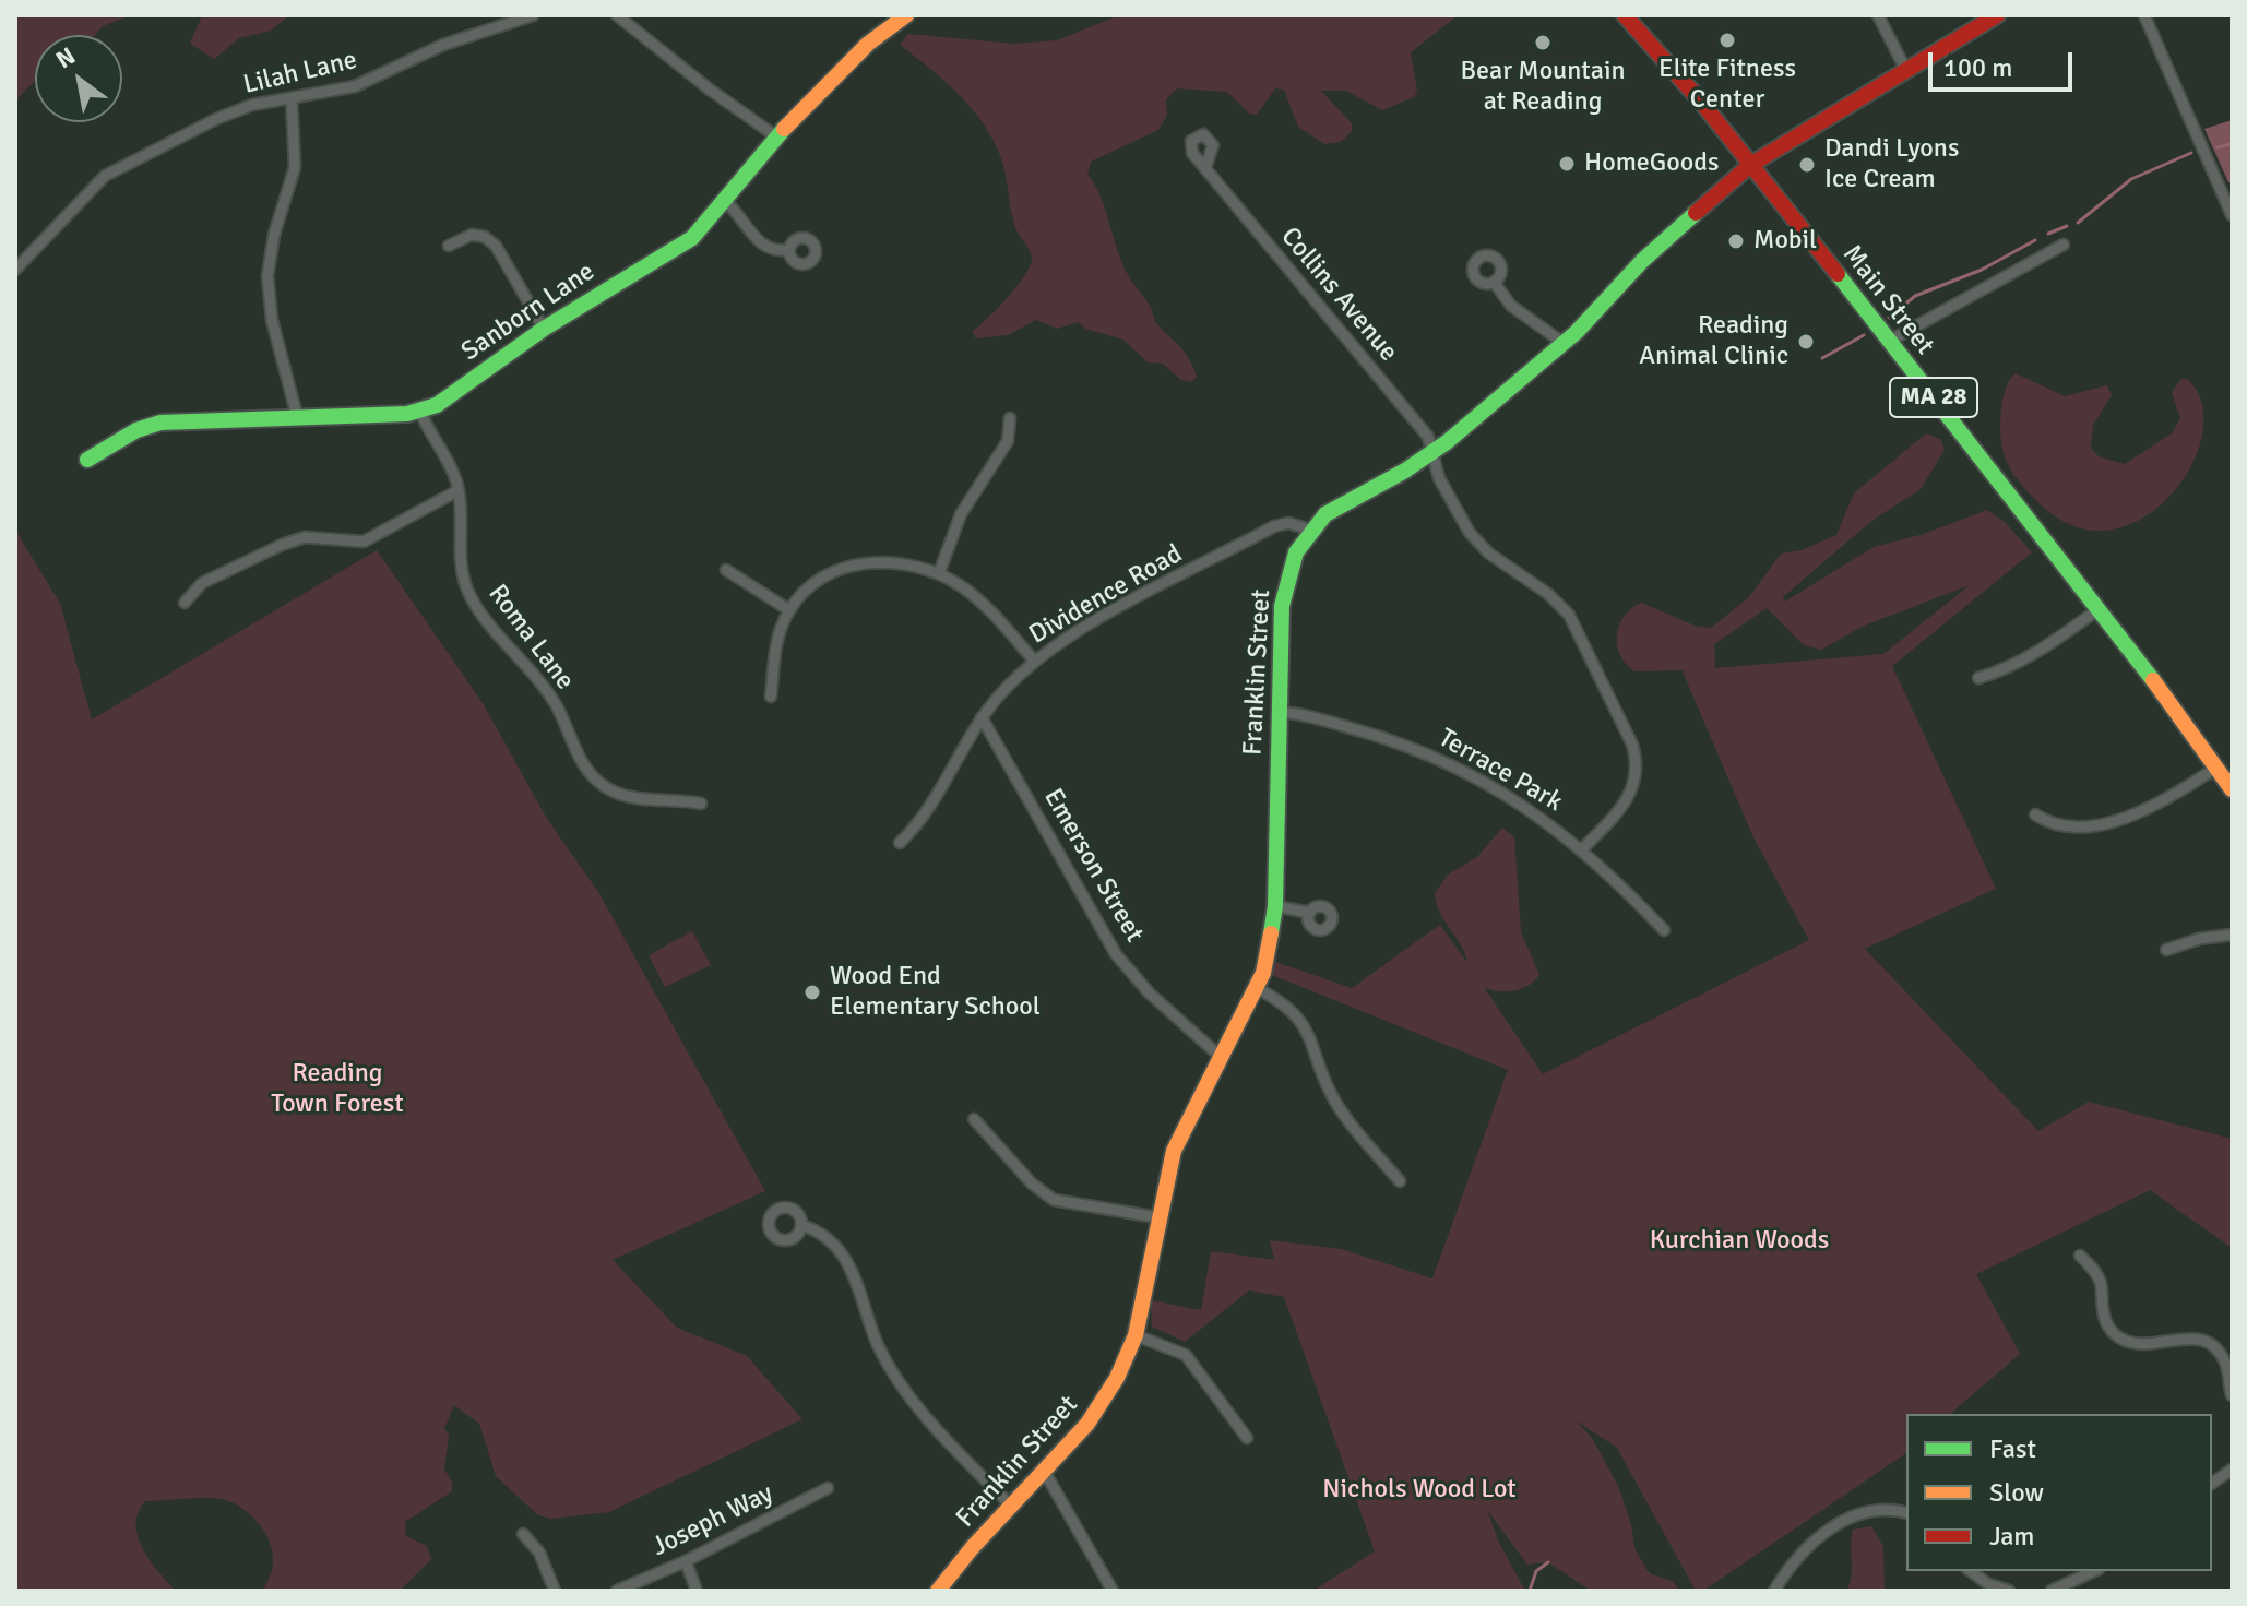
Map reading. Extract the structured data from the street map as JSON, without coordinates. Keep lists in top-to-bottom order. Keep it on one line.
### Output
{"streets":{"main road":["Main Street","Sanborn Lane","MA 28","Franklin Street"],"street":["Lilah Lane","Collins Avenue","Dividence Road","Roma Lane","Terrace Park","Emerson Street","Joseph Way"]},"crossings":[["Collins Avenue","Franklin Street"],["Collins Avenue","Terrace Park"],["Main Street","Franklin Street"],["Sanborn Lane","Roma Lane"],["Dividence Road","Franklin Street"],["Dividence Road","Emerson Street"],["Franklin Street","Terrace Park"],["Franklin Street","Emerson Street"]],"parks":["Reading Town Forest","Kurchian Woods","Nichols Wood Lot"],"places":["Elite Fitness Center","Bear Mountain at Reading","HomeGoods","Dandi Lyons Ice Cream","Mobil","Reading Animal Clinic","Wood End Elementary School"],"legend":["Fast","Slow","Jam"],"scale_bar":"100 m","north":"top left"}
